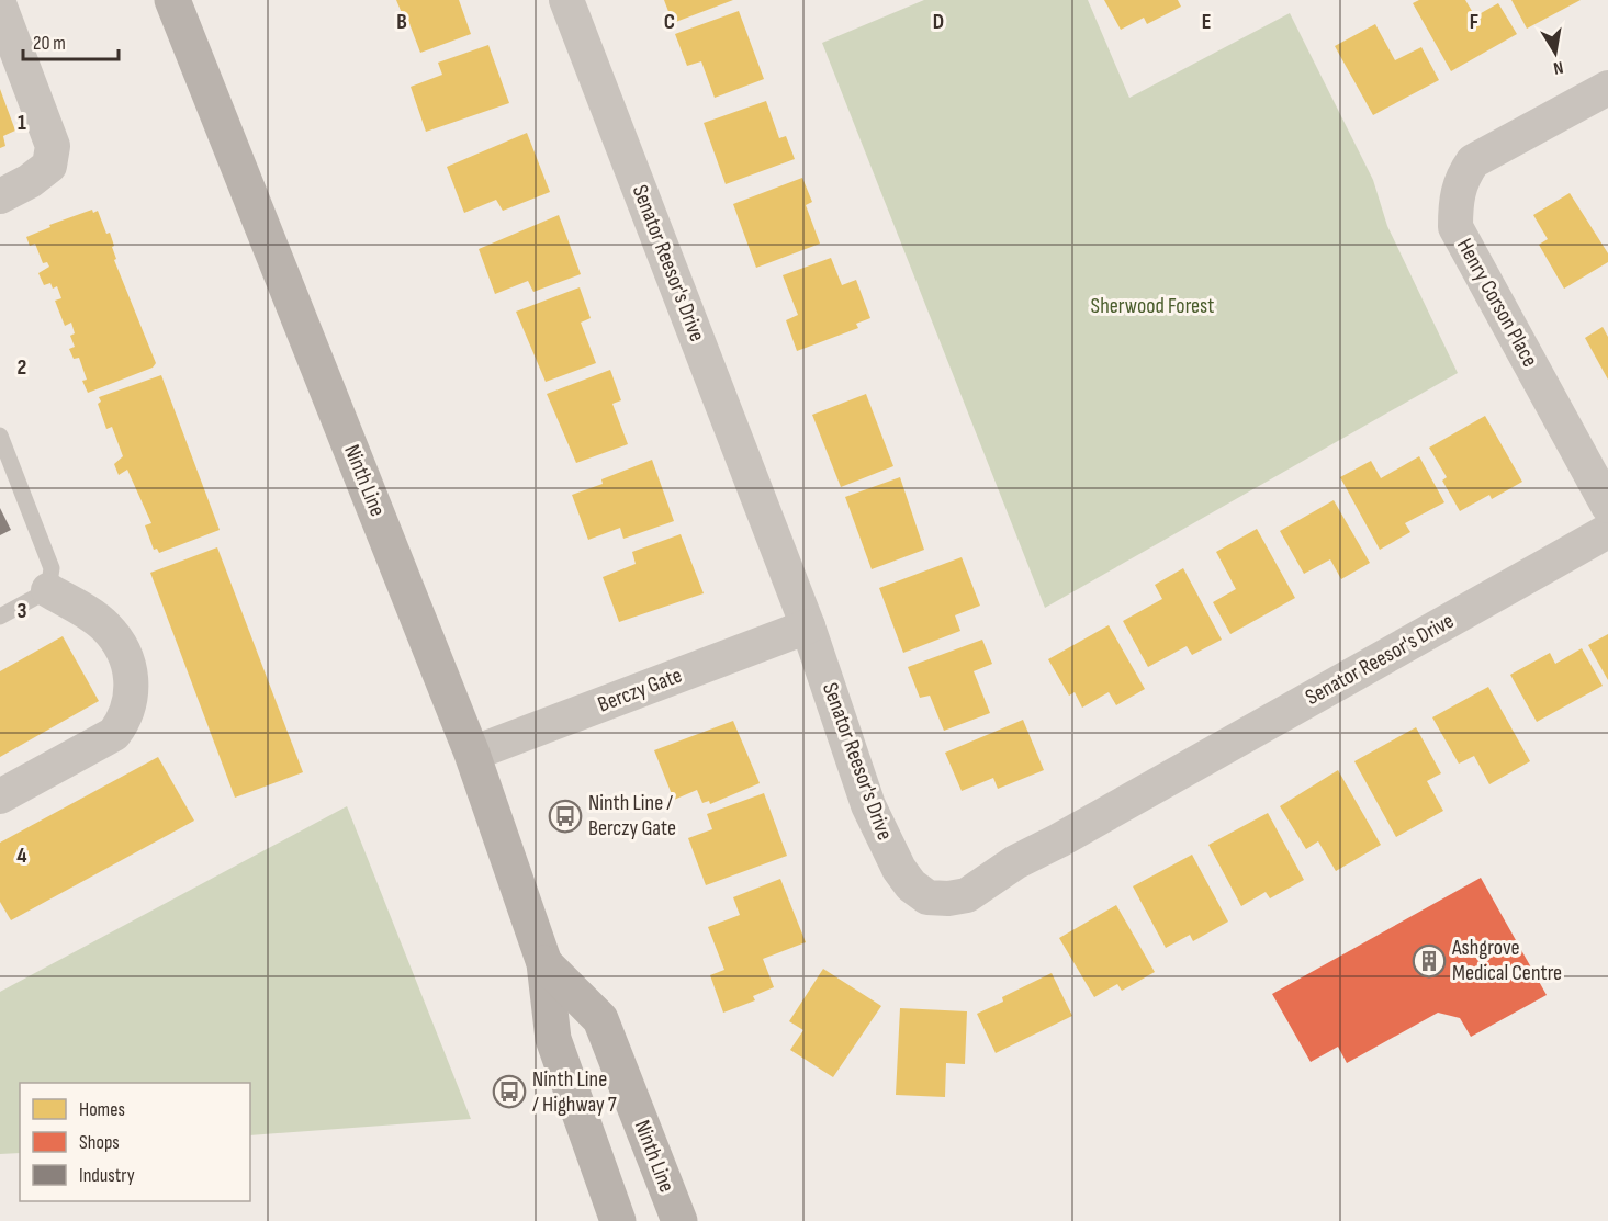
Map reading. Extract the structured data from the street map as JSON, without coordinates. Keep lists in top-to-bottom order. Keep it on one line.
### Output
{"streets":{"main road":["Ninth Line"],"street":["Senator Reesor's Drive","Henry Corson Place","Berczy Gate"]},"crossings":[["Senator Reesor's Drive","Berczy Gate"],["Ninth Line","Berczy Gate"]],"parks":["Sherwood Forest"],"places":{"bus stop":["Ninth Line / Berczy Gate","Ninth Line / Highway 7"],"building":["Ashgrove Medical Centre"]},"legend":["Homes","Shops","Industry"],"scale_bar":"20 m","north":"bottom","grid":{"columns":["B","C","D","E","F"],"rows":["1","2","3","4"]}}
